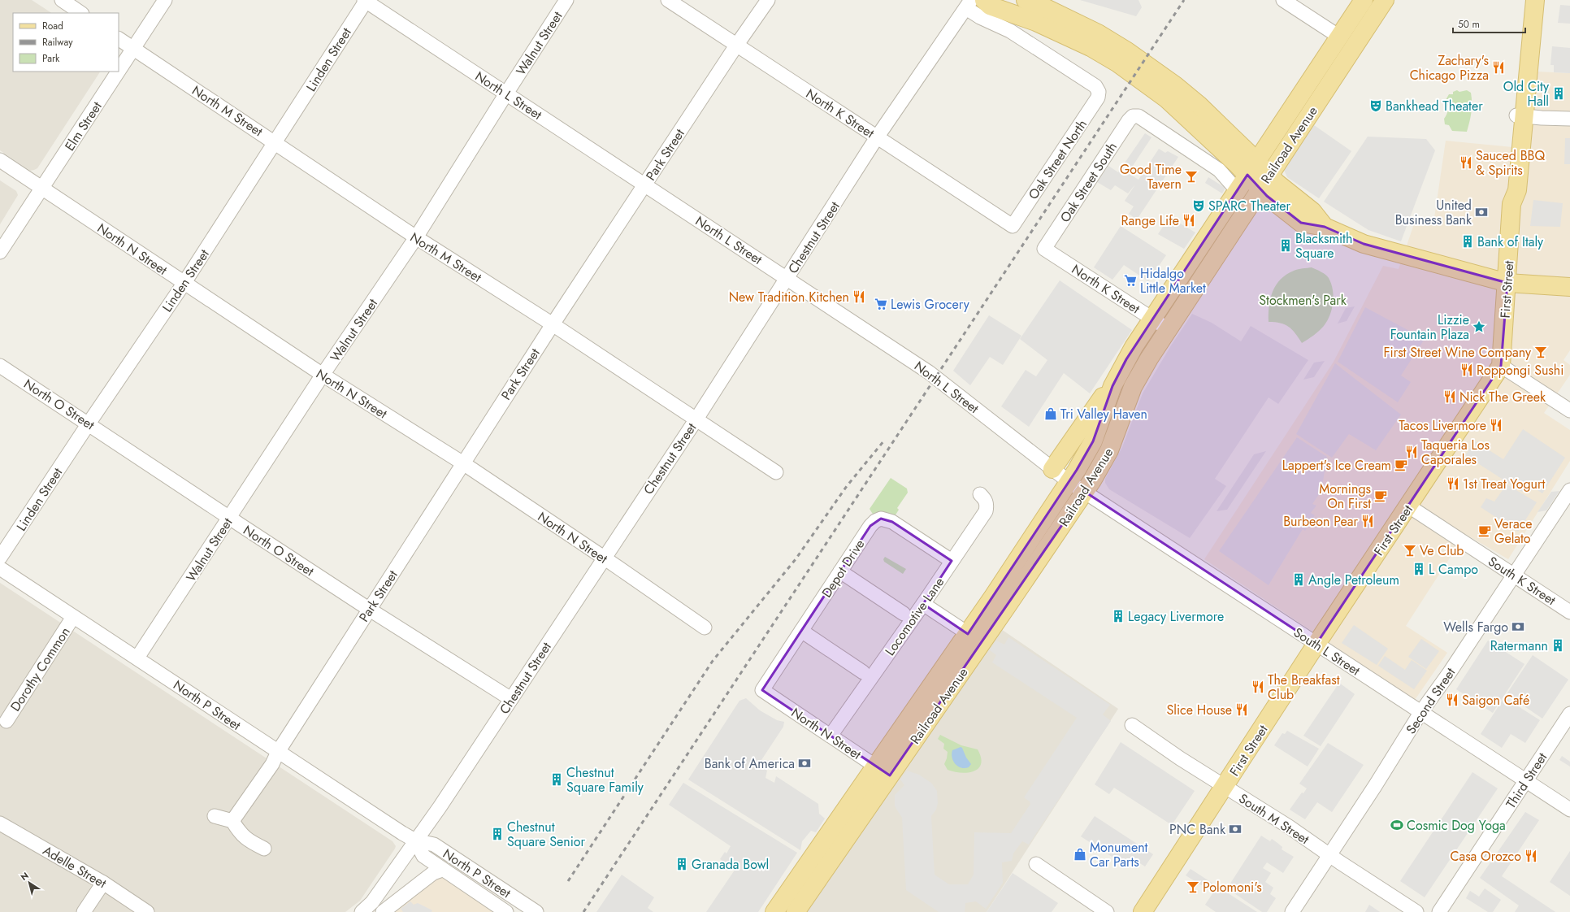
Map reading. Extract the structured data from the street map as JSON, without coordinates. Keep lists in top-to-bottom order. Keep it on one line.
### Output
{"streets":{"main road":["Railroad Avenue","First Street"],"street":["Walnut Street","Linden Street","North L Street","North M Street","North K Street","Elm Street","Park Street","Oak Street North","Oak Street South","Chestnut Street","North N Street","North O Street","Depot Drive","South K Street","Locomotive Lane","South L Street","Dorothy Common","Second Street","North P Street","Third Street","South M Street","Adelle Street"]},"crossings":[["Walnut Street","North L Street"],["Walnut Street","North M Street"],["Walnut Street","North N Street"],["Walnut Street","North O Street"],["Walnut Street","North P Street"],["Linden Street","North L Street"],["Linden Street","North M Street"],["Linden Street","North N Street"],["Linden Street","North O Street"],["North L Street","Railroad Avenue"],["North L Street","Park Street"],["North L Street","Chestnut Street"],["North L Street","South L Street"],["North M Street","Elm Street"],["North M Street","Park Street"],["North M Street","Chestnut Street"],["North K Street","Railroad Avenue"],["North K Street","Park Street"],["North K Street","Oak Street North"],["North K Street","Oak Street South"],["North K Street","Chestnut Street"],["Elm Street","North N Street"],["Railroad Avenue","Oak Street South"],["Railroad Avenue","North N Street"],["Railroad Avenue","South L Street"],["Park Street","North N Street"],["Park Street","North O Street"],["Park Street","North P Street"],["Oak Street North","Chestnut Street"],["Chestnut Street","North N Street"],["Chestnut Street","North O Street"],["Chestnut Street","North P Street"],["North N Street","Depot Drive"],["North N Street","Locomotive Lane"],["First Street","South K Street"],["First Street","South L Street"],["First Street","South M Street"],["Depot Drive","Locomotive Lane"],["South K Street","Second Street"],["South L Street","Second Street"],["South L Street","Third Street"],["Dorothy Common","North P Street"],["Second Street","South M Street"]],"parks":["Stockmen's Park"],"places":{"restaurant":["Zachary's Chicago Pizza","Sauced BBQ & Spirits","Range Life","New Tradition Kitchen","Roppongi Sushi","Nick The Greek","Tacos Livermore","Taqueria Los Caporales","1st Treat Yogurt","Burbeon Pear","The Breakfast Club","Saigon Café","Slice House","Casa Orozco"],"building":["Old City Hall","Bank of Italy","Blacksmith Square","L Campo","Angle Petroleum","Legacy Livermore","Ratermann","Chestnut Square Family","Chestnut Square Senior","Granada Bowl"],"theatre":["Bankhead Theater","SPARC Theater"],"bar":["Good Time Tavern","First Street Wine Company","Ve Club","Polomoni's"],"bank":["United Business Bank","Wells Fargo","Bank of America","PNC Bank"],"supermarket":["Hidalgo Little Market","Lewis Grocery"],"place":["Lizzie Fountain Plaza"],"shop":["Tri Valley Haven","Monument Car Parts"],"cafe":["Lappert's Ice Cream","Mornings On First","Verace Gelato"],"sports":["Cosmic Dog Yoga"]},"legend":["Road","Railway","Park"],"scale_bar":"50 m","north":"top left"}
